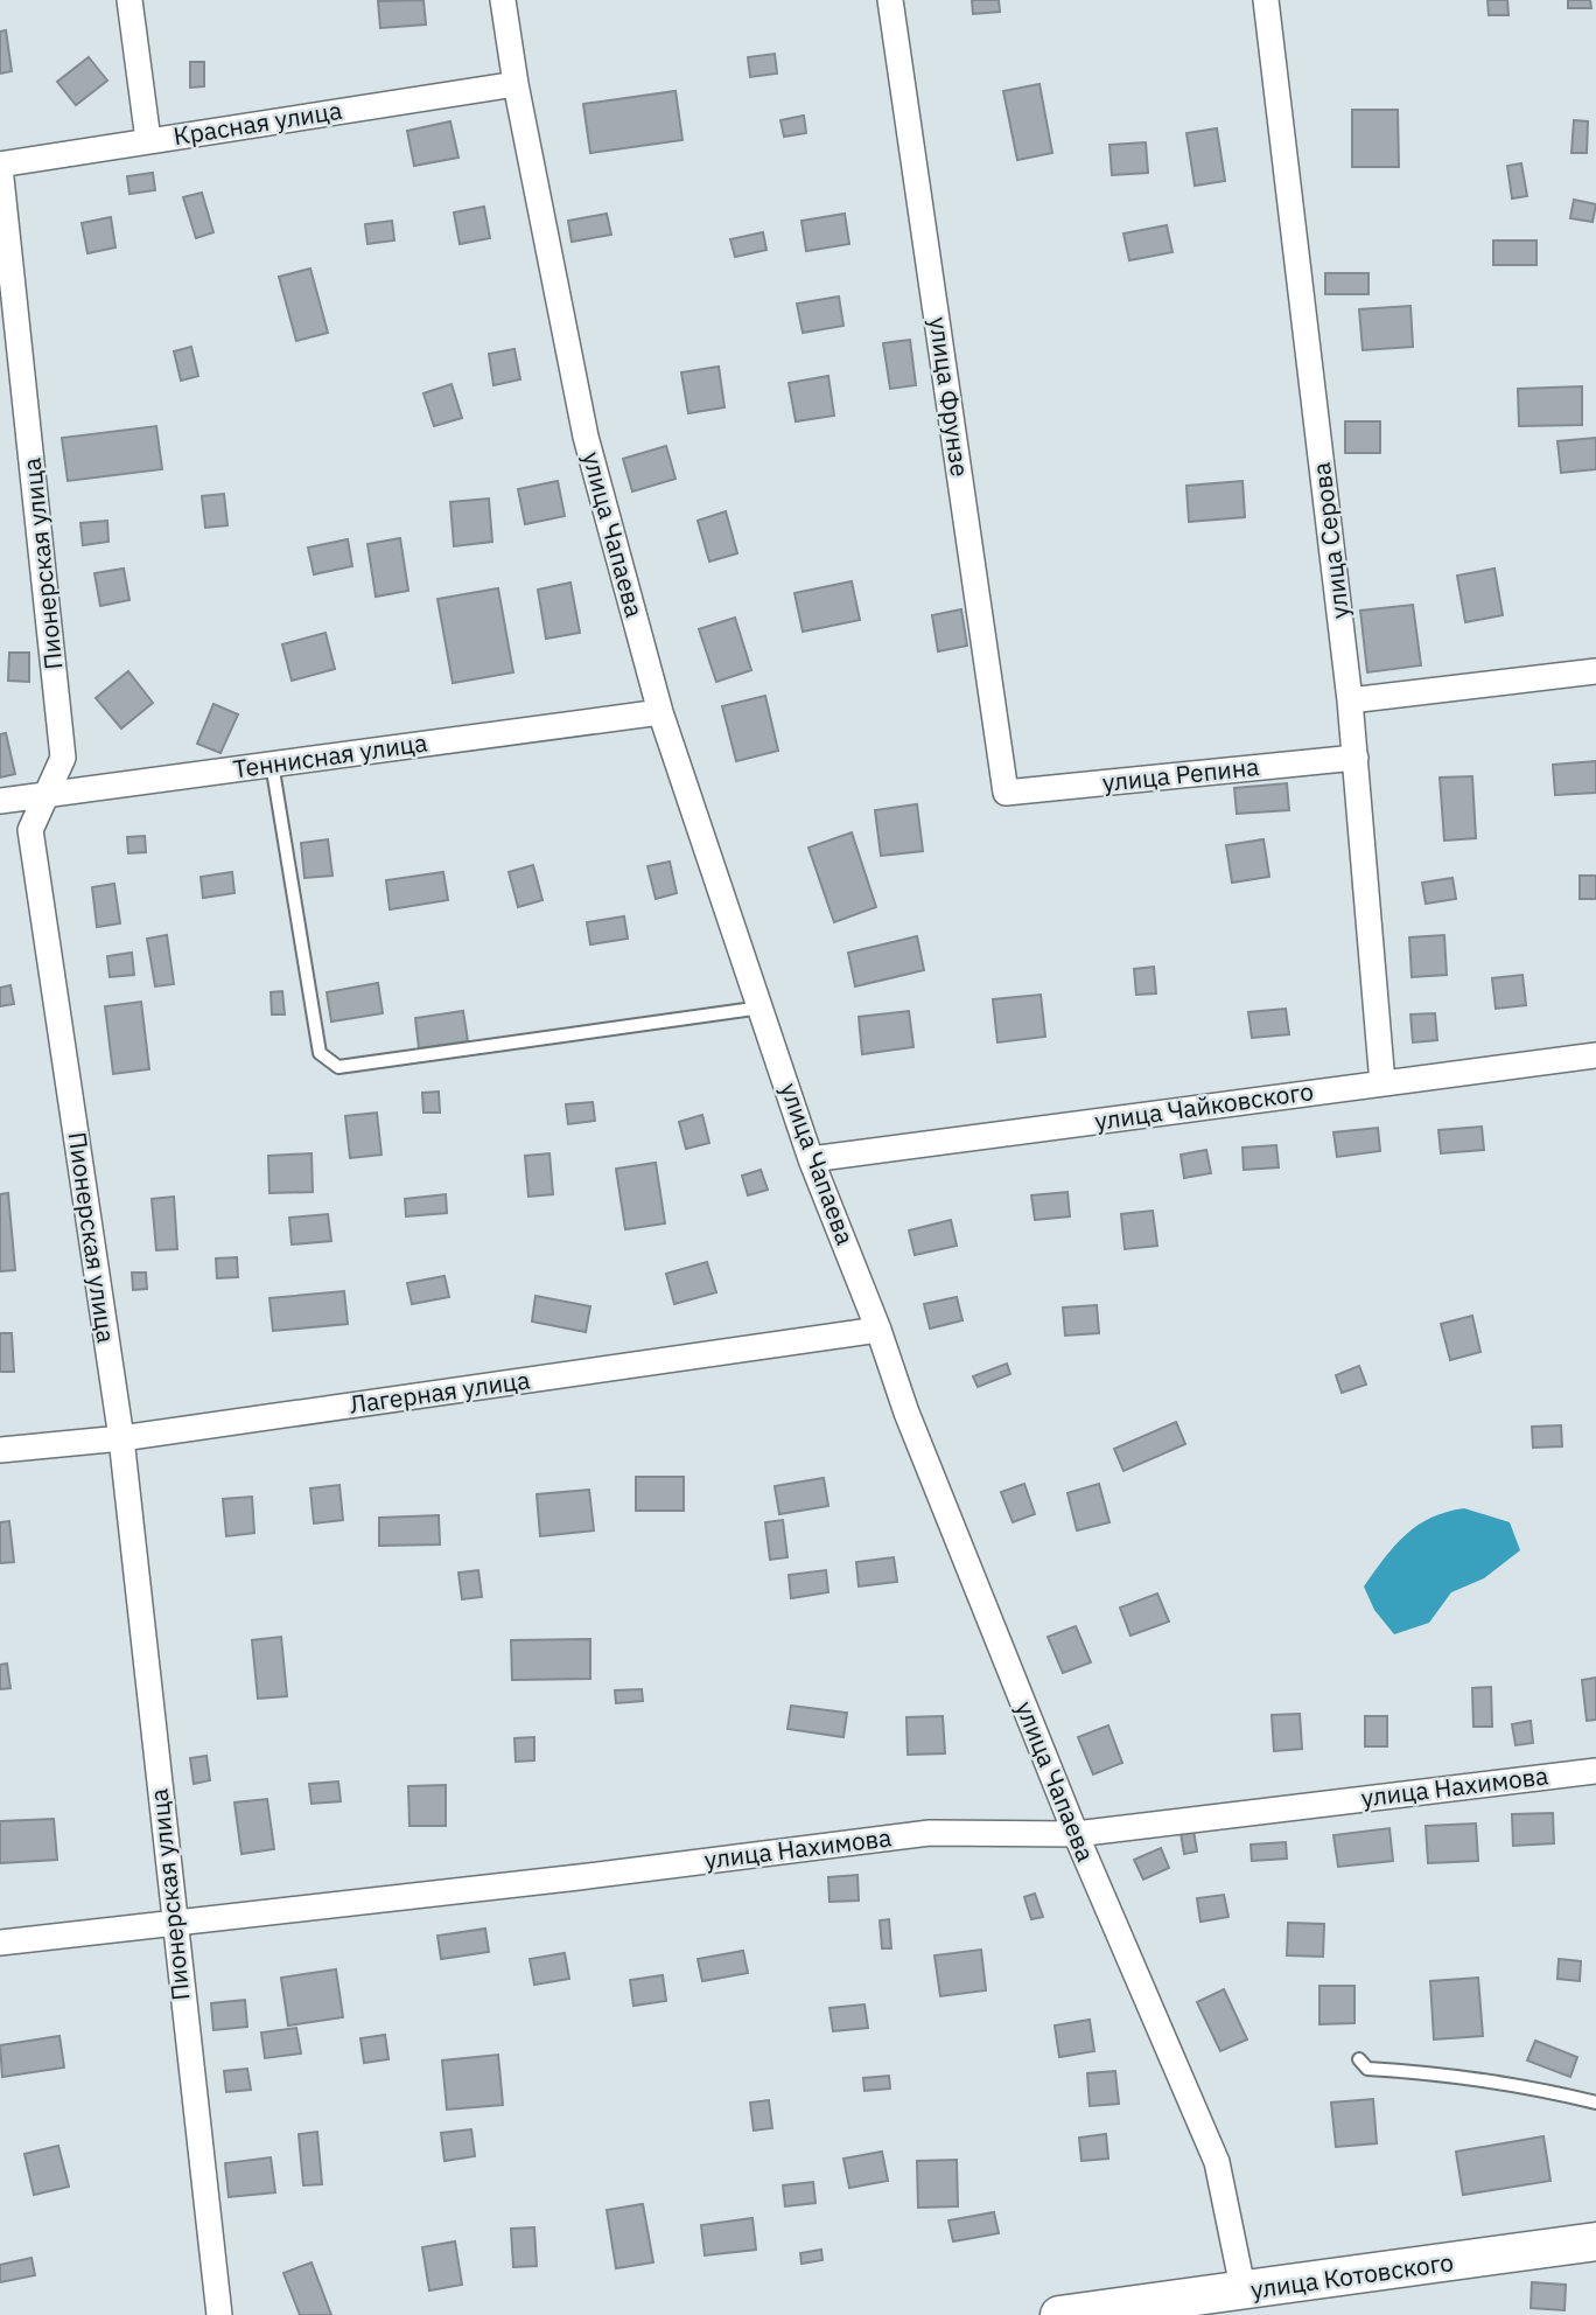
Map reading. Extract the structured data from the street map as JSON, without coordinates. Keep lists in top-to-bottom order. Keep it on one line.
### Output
{"streets":{"main road":["улица Котовского"],"street":["Красная улица","улица Фрунзе","улица Чапаева","улица Серова","Пионерская улица","Теннисная улица","улица Репина","улица Чайковского","Лагерная улица","улица Нахимова"]},"crossings":[["Красная улица","улица Чапаева"],["Красная улица","Пионерская улица"],["улица Фрунзе","улица Репина"],["улица Чапаева","Теннисная улица"],["улица Чапаева","улица Чайковского"],["улица Чапаева","Лагерная улица"],["улица Чапаева","улица Нахимова"],["улица Чапаева","улица Котовского"],["улица Серова","улица Репина"],["улица Серова","улица Чайковского"],["Пионерская улица","Теннисная улица"],["Пионерская улица","Лагерная улица"],["Пионерская улица","улица Нахимова"]]}
